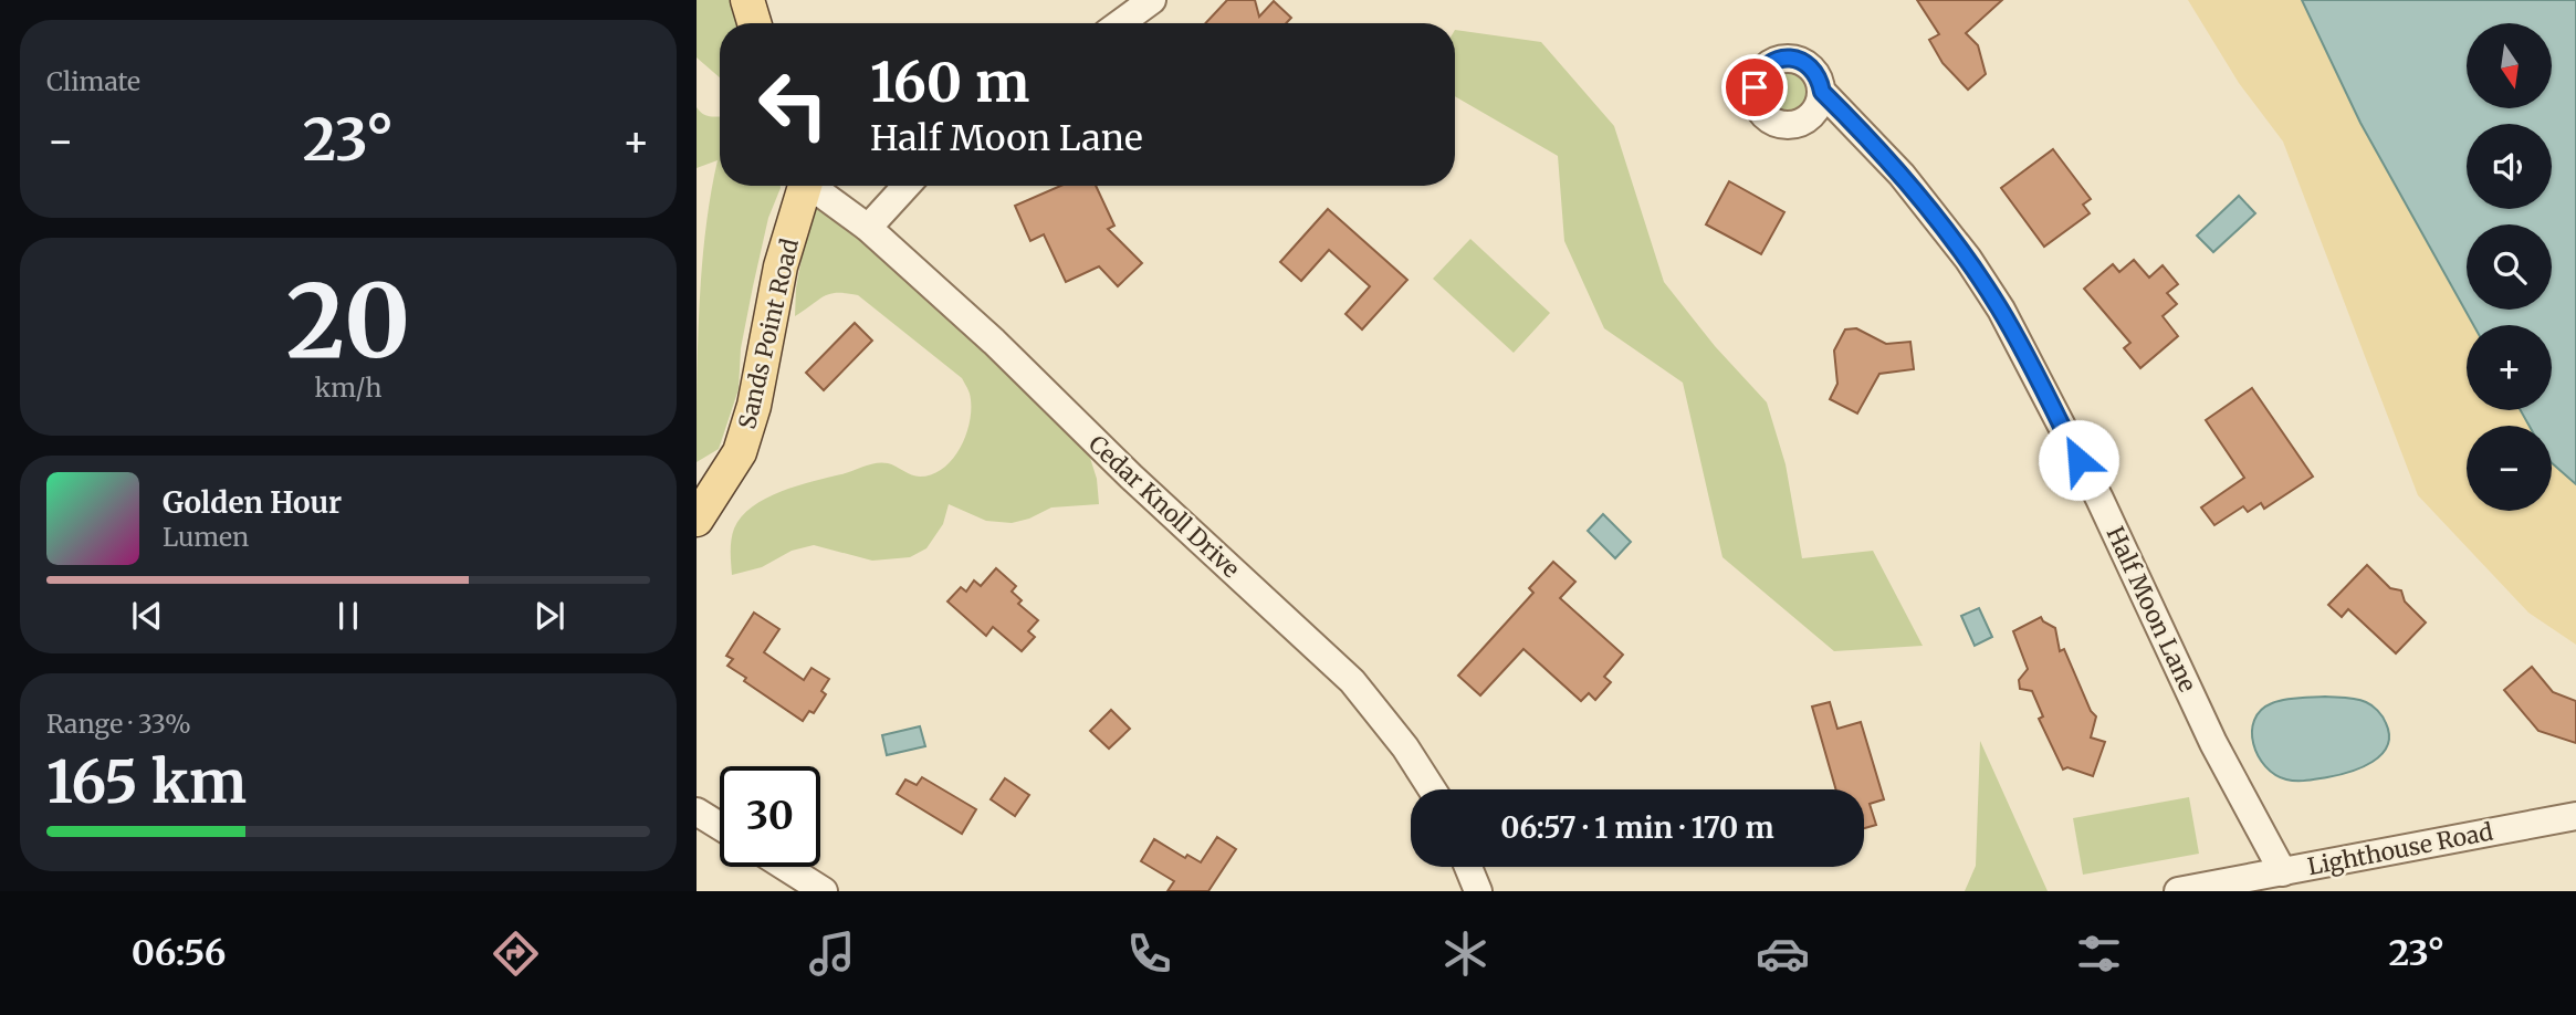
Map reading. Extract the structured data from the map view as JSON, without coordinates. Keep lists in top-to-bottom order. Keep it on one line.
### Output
{"streets":{"main road":["Sands Point Road"],"street":["Cedar Knoll Drive","Half Moon Lane","Lighthouse Road"]},"crossings":[["Sands Point Road","Cedar Knoll Drive"],["Half Moon Lane","Lighthouse Road"]],"north":"bottom","page":{"tile":["Climate",["20","km/h"],["Range · 33%","165 km"]],"map_buttons":["+","−"],"turn":["160 m","Half Moon Lane"],"heat":["−","23°","+"],"song":["Golden Hour","Lumen"],"limit":"30","trip":"06:57 · 1 min · 170 m","tabs":["06:56","23°"]}}
